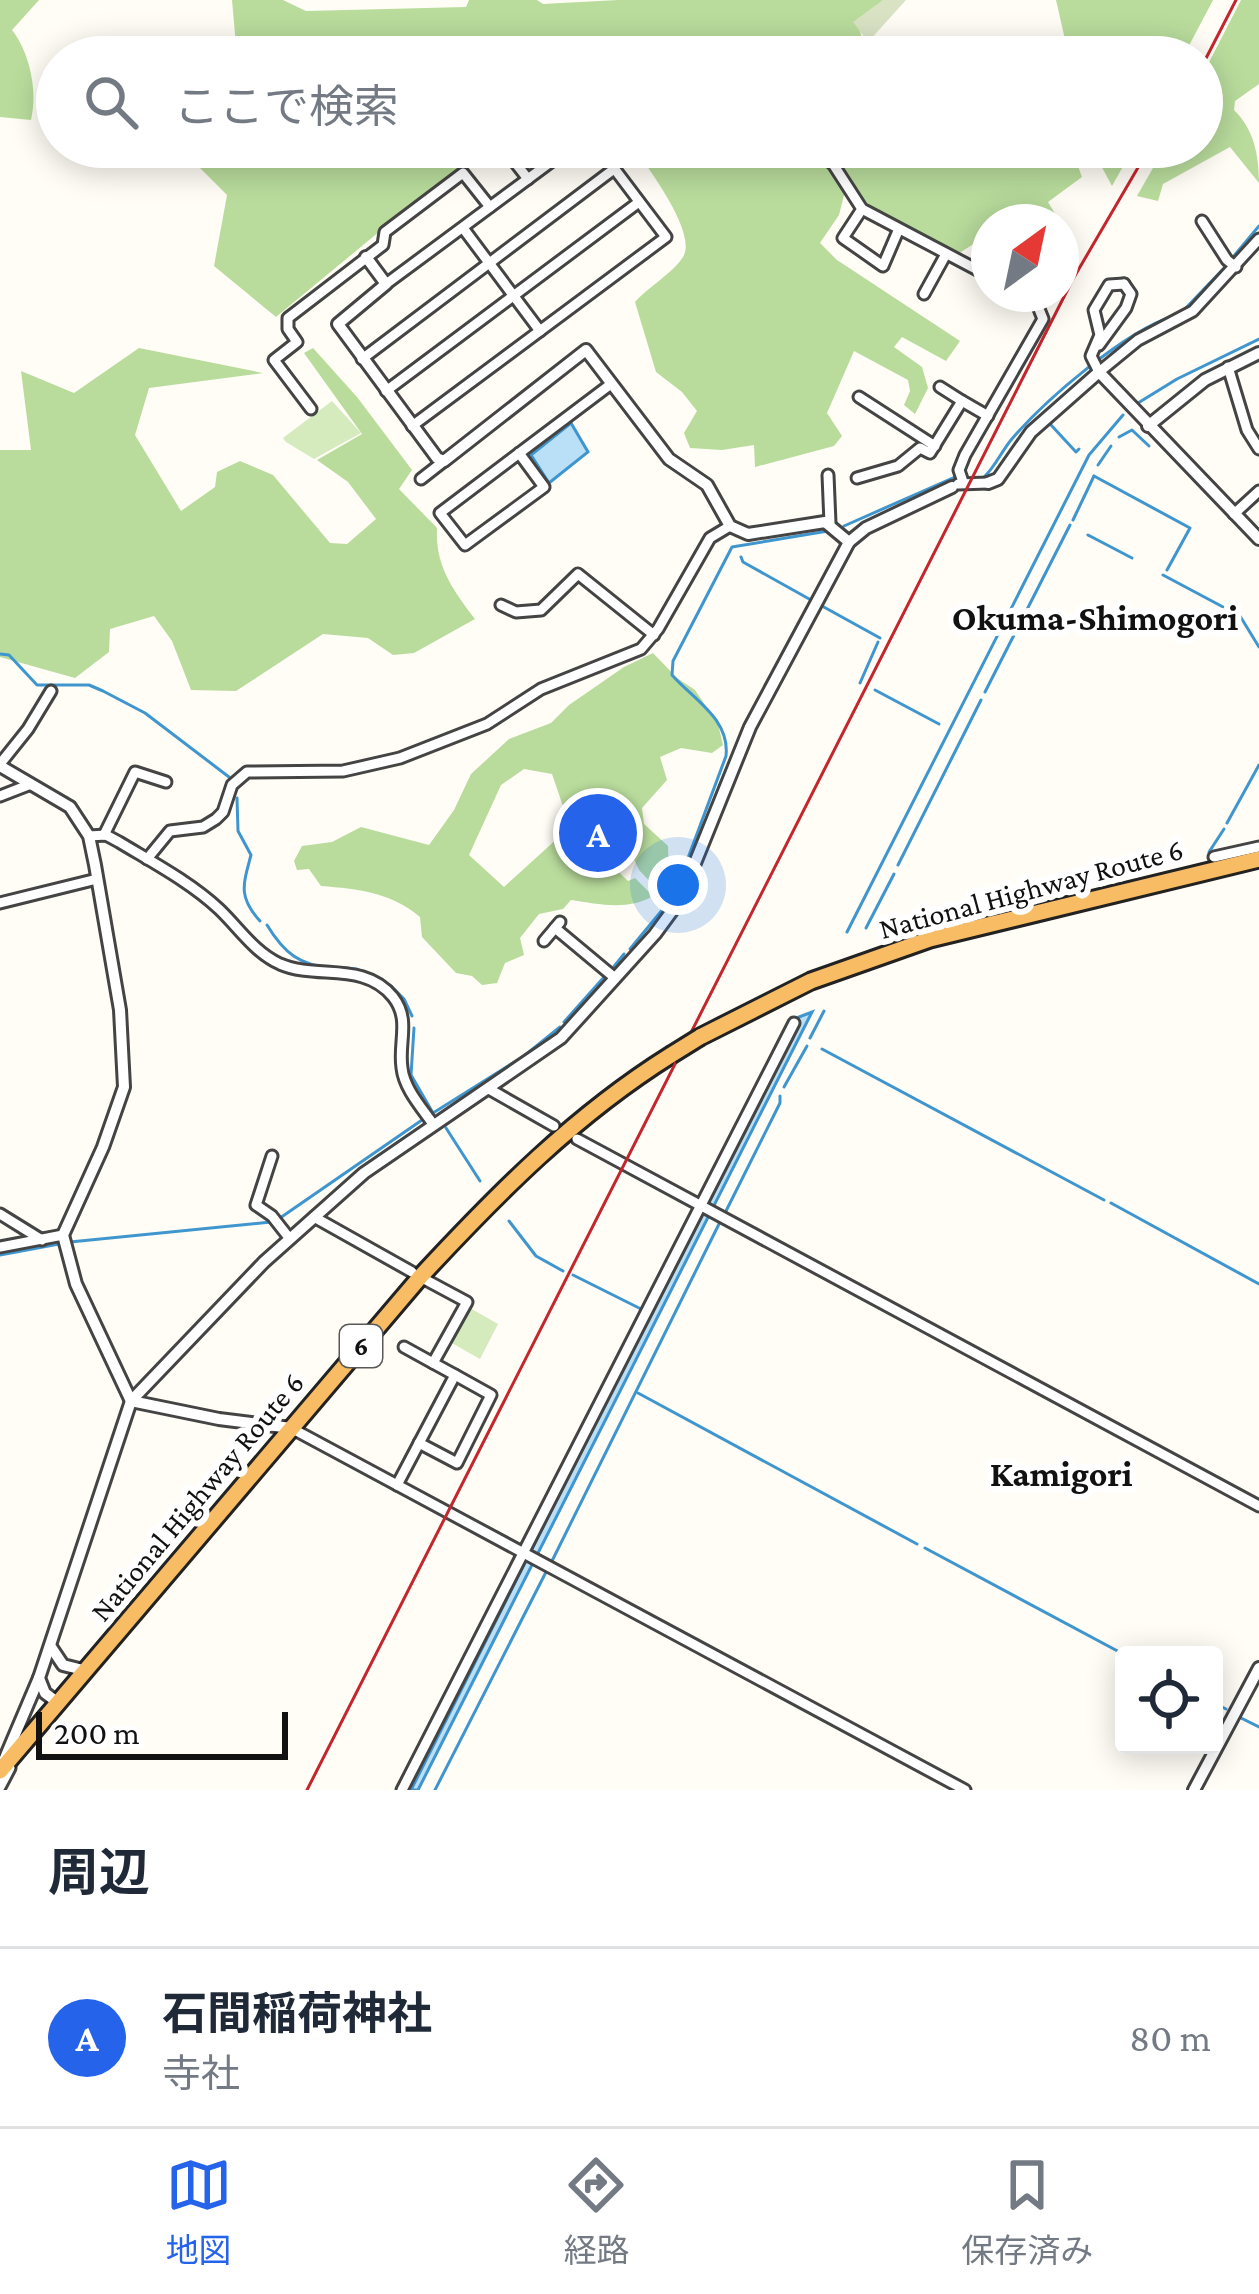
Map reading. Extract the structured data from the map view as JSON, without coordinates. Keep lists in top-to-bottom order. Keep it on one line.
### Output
{"streets":{"highway":["National Highway Route 6","6"]},"districts":["Okuma-Shimogori","Kamigori"],"scale_bar":"200 m","north":"top right","page":{"search":"ここで検索","pins":"A","scale":"200 m","heading":"周辺","list":[{"mark":"A","name":"石間稲荷神社","note":"寺社","value":"80 m"}],"nav":["地図","経路","保存済み"]}}
